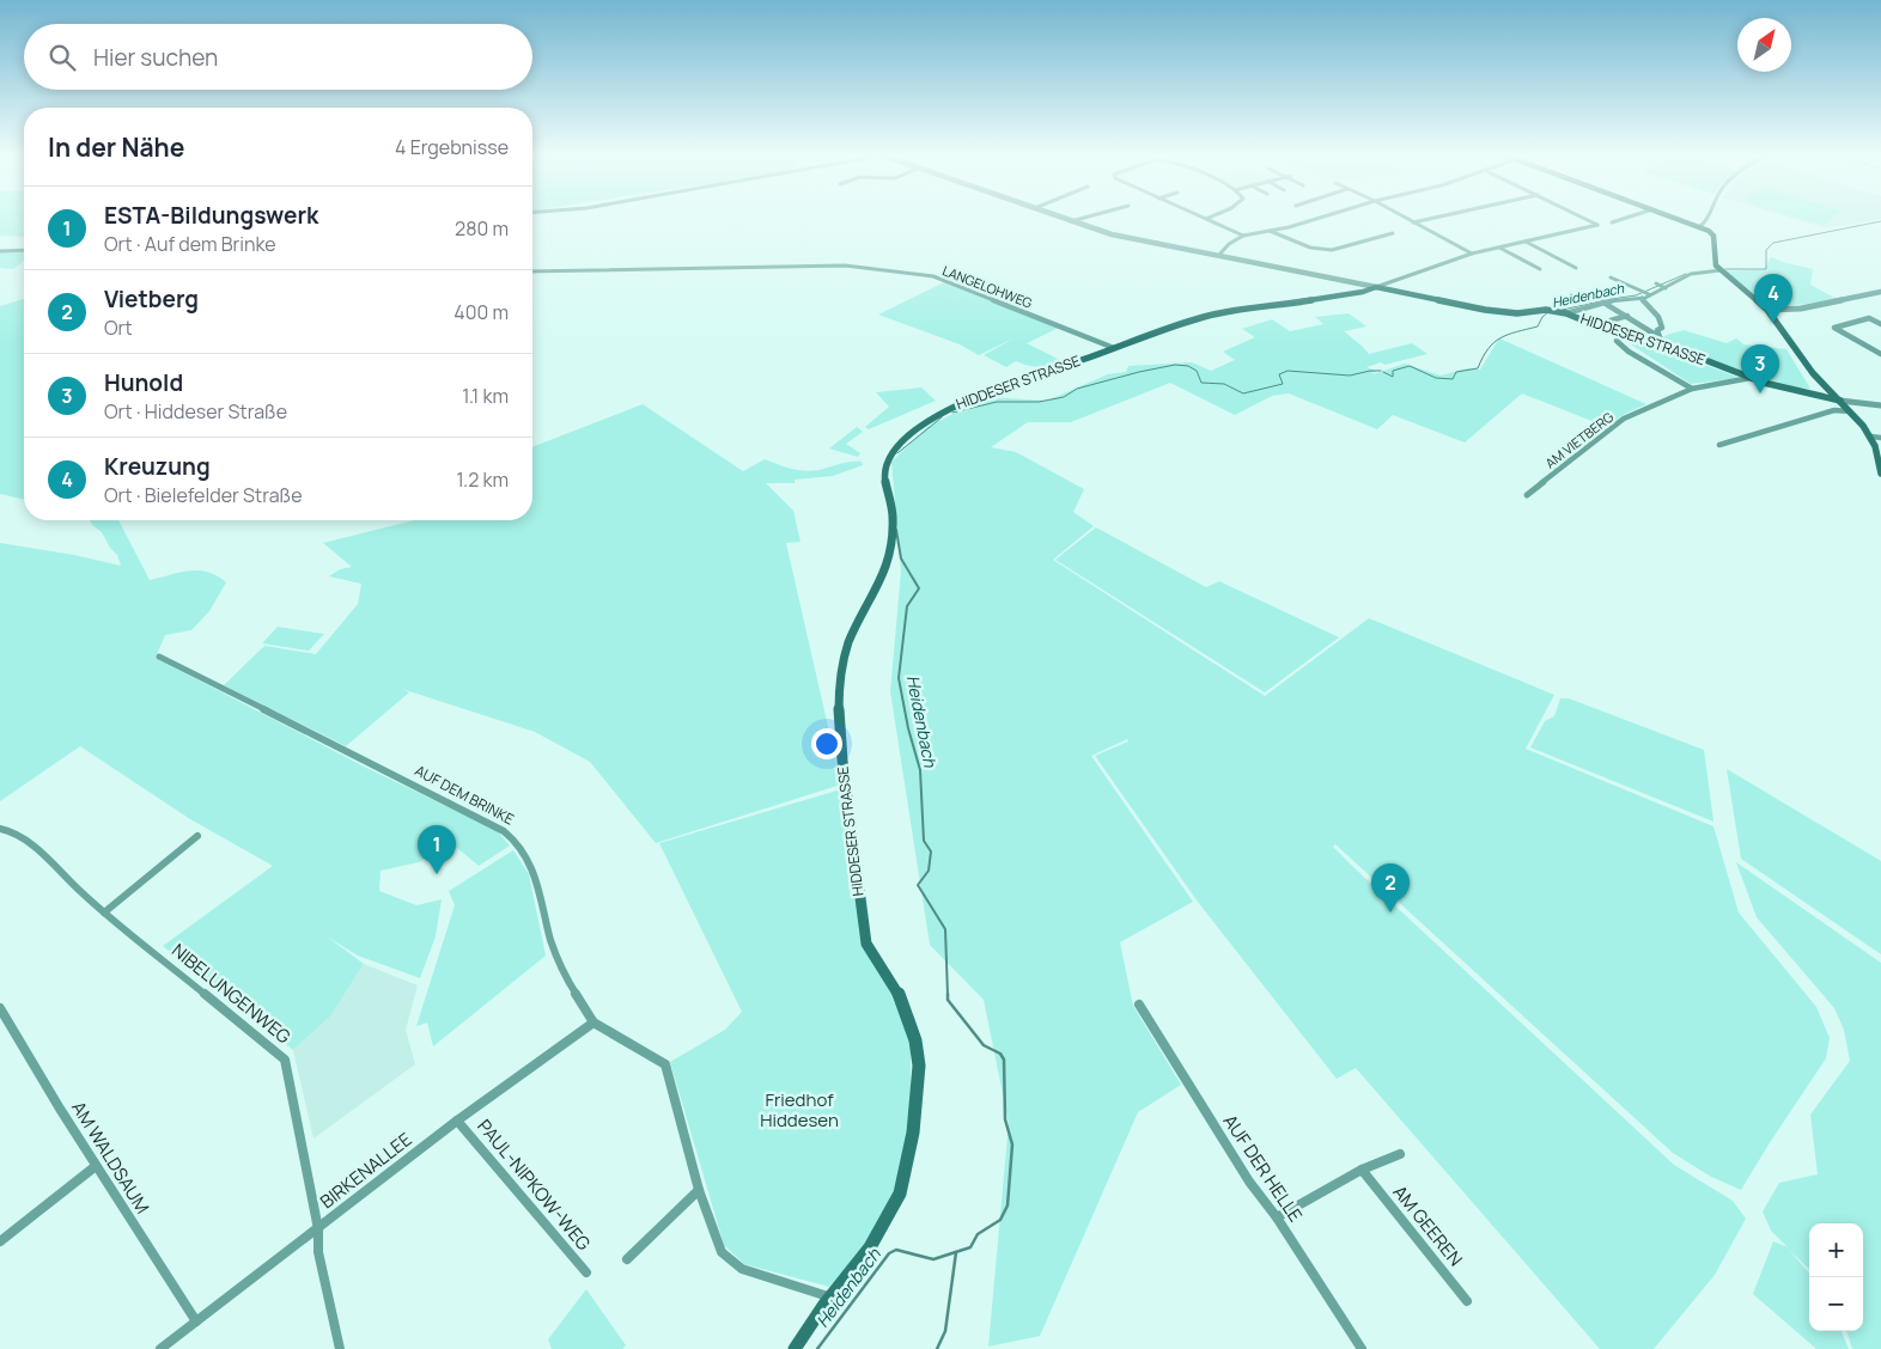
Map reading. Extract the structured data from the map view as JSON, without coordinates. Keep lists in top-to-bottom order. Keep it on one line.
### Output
{"streets":{"main road":["HIDDESER STRASSE"],"street":["LANGELOHWEG","AM VIETBERG","AUF DEM BRINKE","NIBELUNGENWEG","AM WALDSAUM","AUF DER HELLE","BIRKENALLEE","PAUL-NIPKOW-WEG","AM GEEREN"]},"crossings":[["LANGELOHWEG","HIDDESER STRASSE"],["HIDDESER STRASSE","AM VIETBERG"],["HIDDESER STRASSE","AUF DEM BRINKE"],["AUF DEM BRINKE","BIRKENALLEE"],["NIBELUNGENWEG","BIRKENALLEE"],["AM WALDSAUM","BIRKENALLEE"],["BIRKENALLEE","PAUL-NIPKOW-WEG"]],"water":["Heidenbach"],"parks":["Friedhof Hiddesen"],"north":"top right","page":{"search":"Hier suchen","heading":["In der Nähe","4 Ergebnisse"],"list":[{"mark":"1","name":"ESTA-Bildungswerk","note":"Ort · Auf dem Brinke","value":"280 m"},{"mark":"2","name":"Vietberg","note":"Ort","value":"400 m"},{"mark":"3","name":"Hunold","note":"Ort · Hiddeser Straße","value":"1.1 km"},{"mark":"4","name":"Kreuzung","note":"Ort · Bielefelder Straße","value":"1.2 km"}],"pins":["4","3","1","2"],"map_buttons":["+","−"]}}
